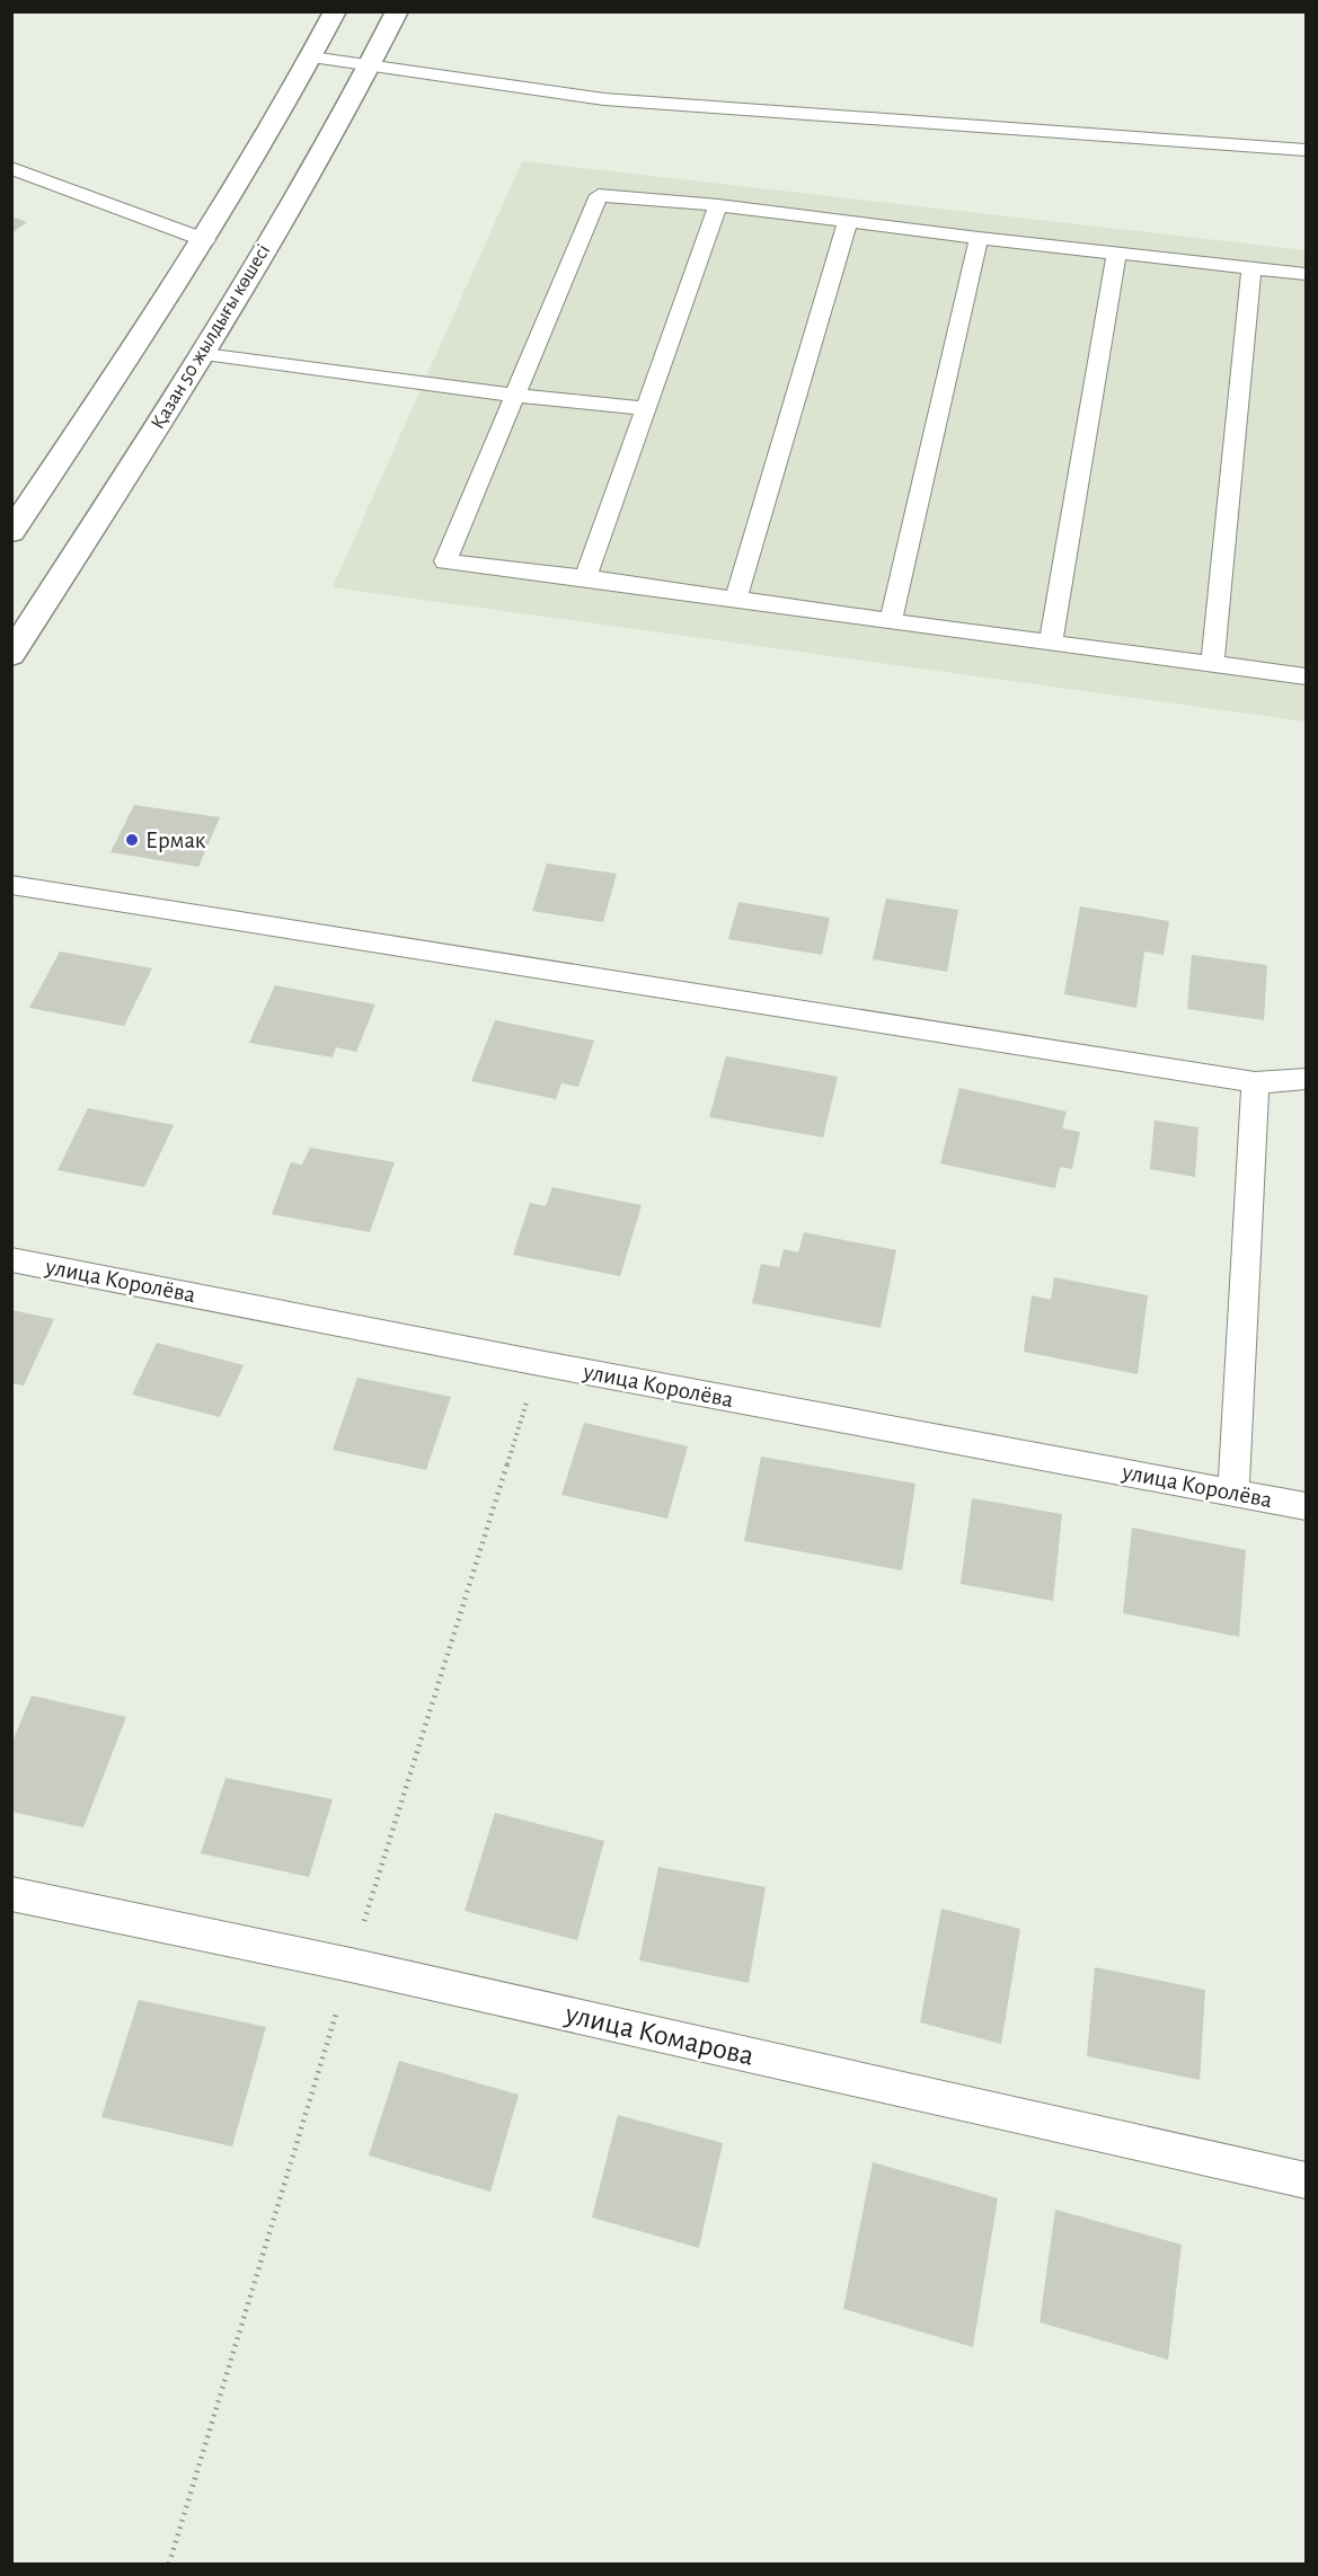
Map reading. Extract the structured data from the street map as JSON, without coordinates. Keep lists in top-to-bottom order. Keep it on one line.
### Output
{"streets":{"street":["Қазан 50 жылдығы көшесі"],"lane":["улица Королёва","улица Комарова"]},"places":["Ермак"]}
